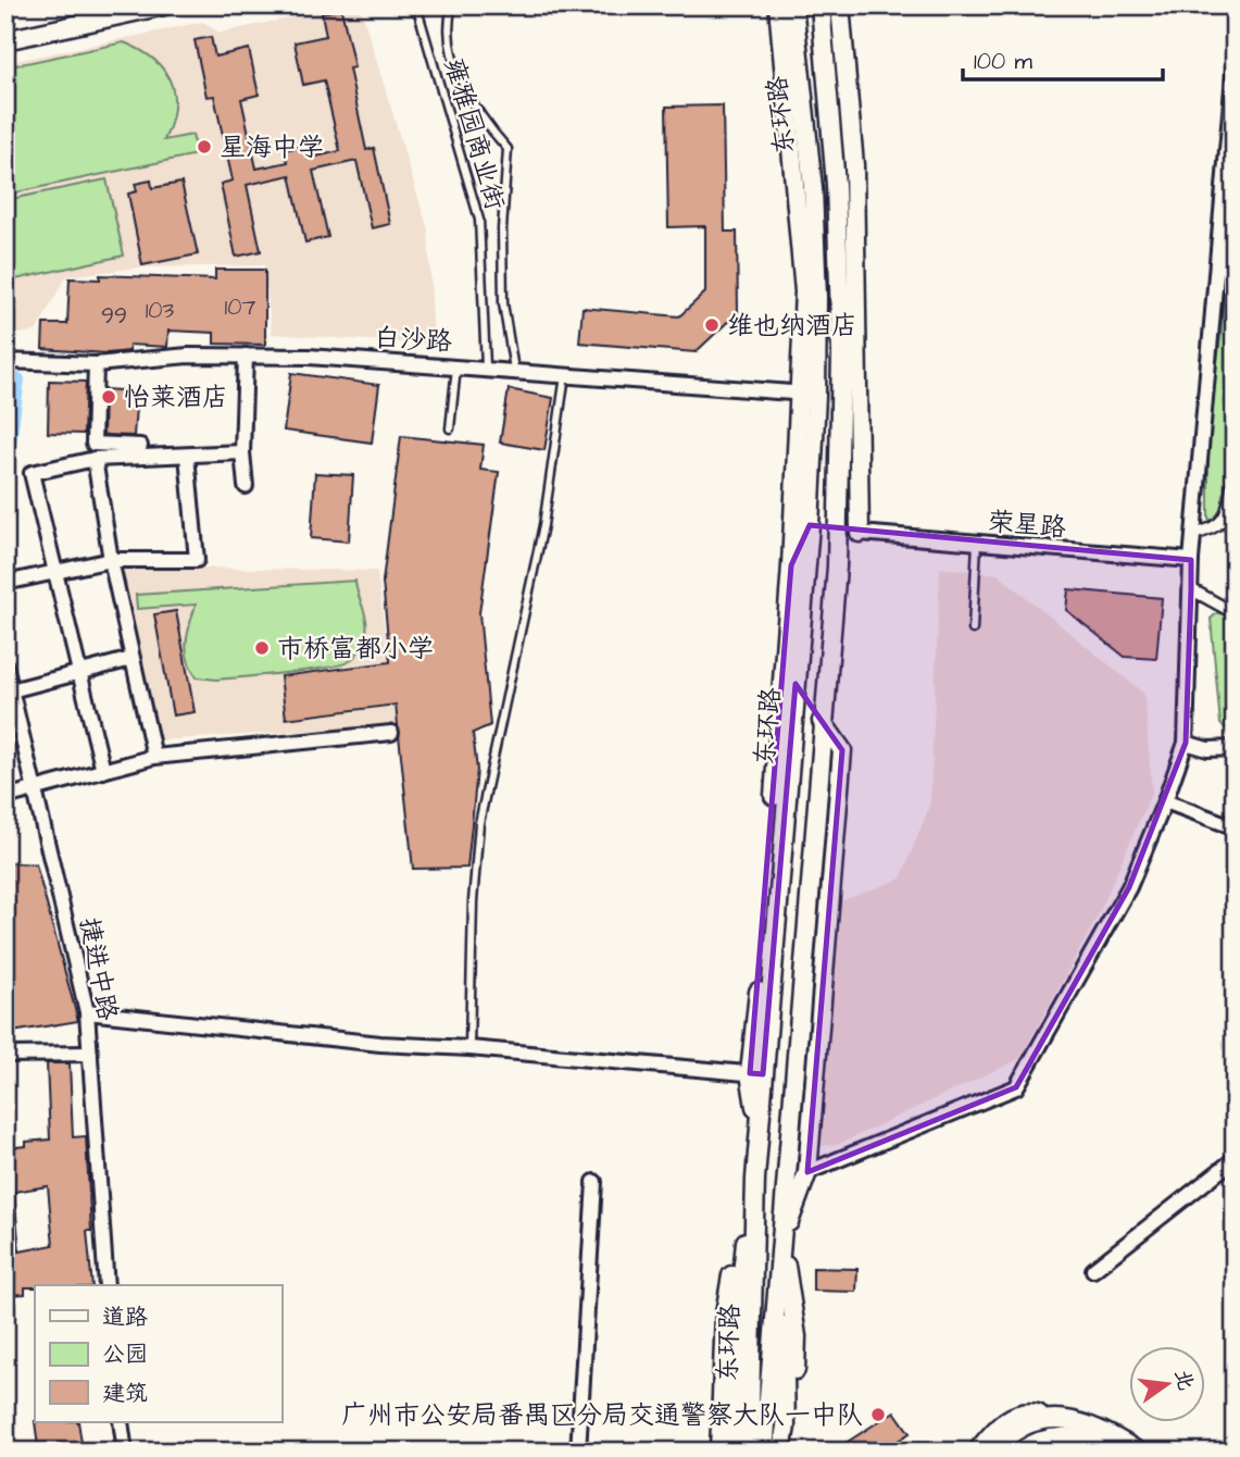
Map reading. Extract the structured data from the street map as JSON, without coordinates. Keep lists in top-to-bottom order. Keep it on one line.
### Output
{"streets":{"main road":["东环路"],"street":["白沙路","荣星路","捷进中路"],"lane":["雍雅园商业街"]},"crossings":[["东环路","白沙路"],["雍雅园商业街","白沙路"]],"places":["星海中学","维也纳酒店","怡莱酒店","市桥富都小学","广州市公安局番禺区分局交通警察大队一中队"],"house_numbers":["107","103","99"],"legend":["道路","公园","建筑"],"scale_bar":"100 m","north":"right"}
